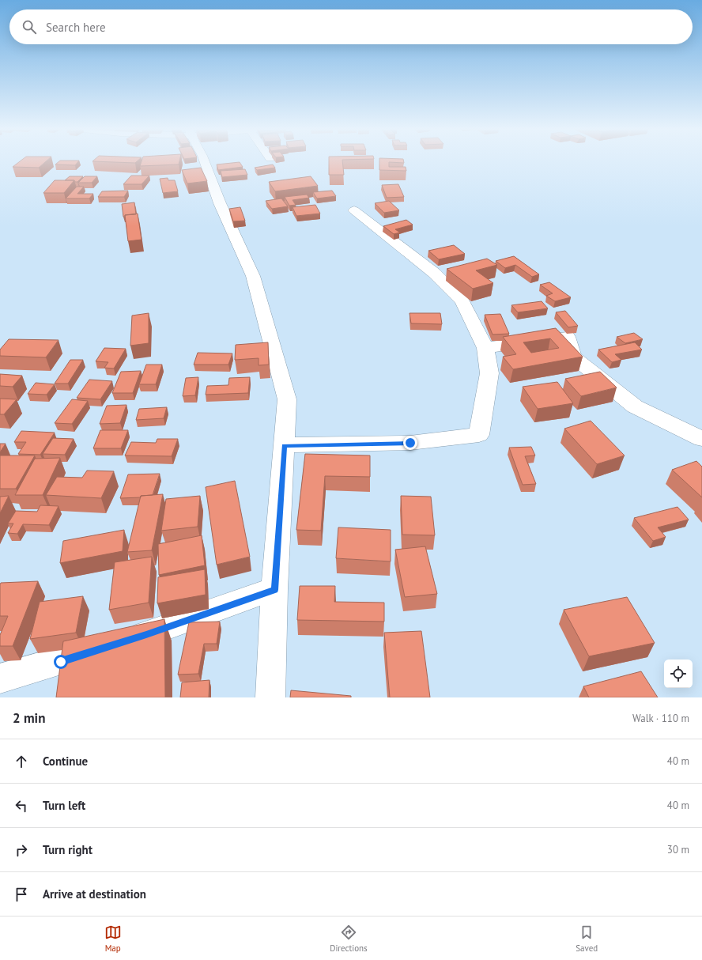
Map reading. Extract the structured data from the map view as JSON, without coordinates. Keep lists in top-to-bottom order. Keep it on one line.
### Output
{"page":{"search":"Search here","heading":["2 min","Walk · 110 m"],"list":[["Continue","40 m"],["Turn left","40 m"],["Turn right","30 m"],"Arrive at destination"],"nav":["Map","Directions","Saved"]}}
